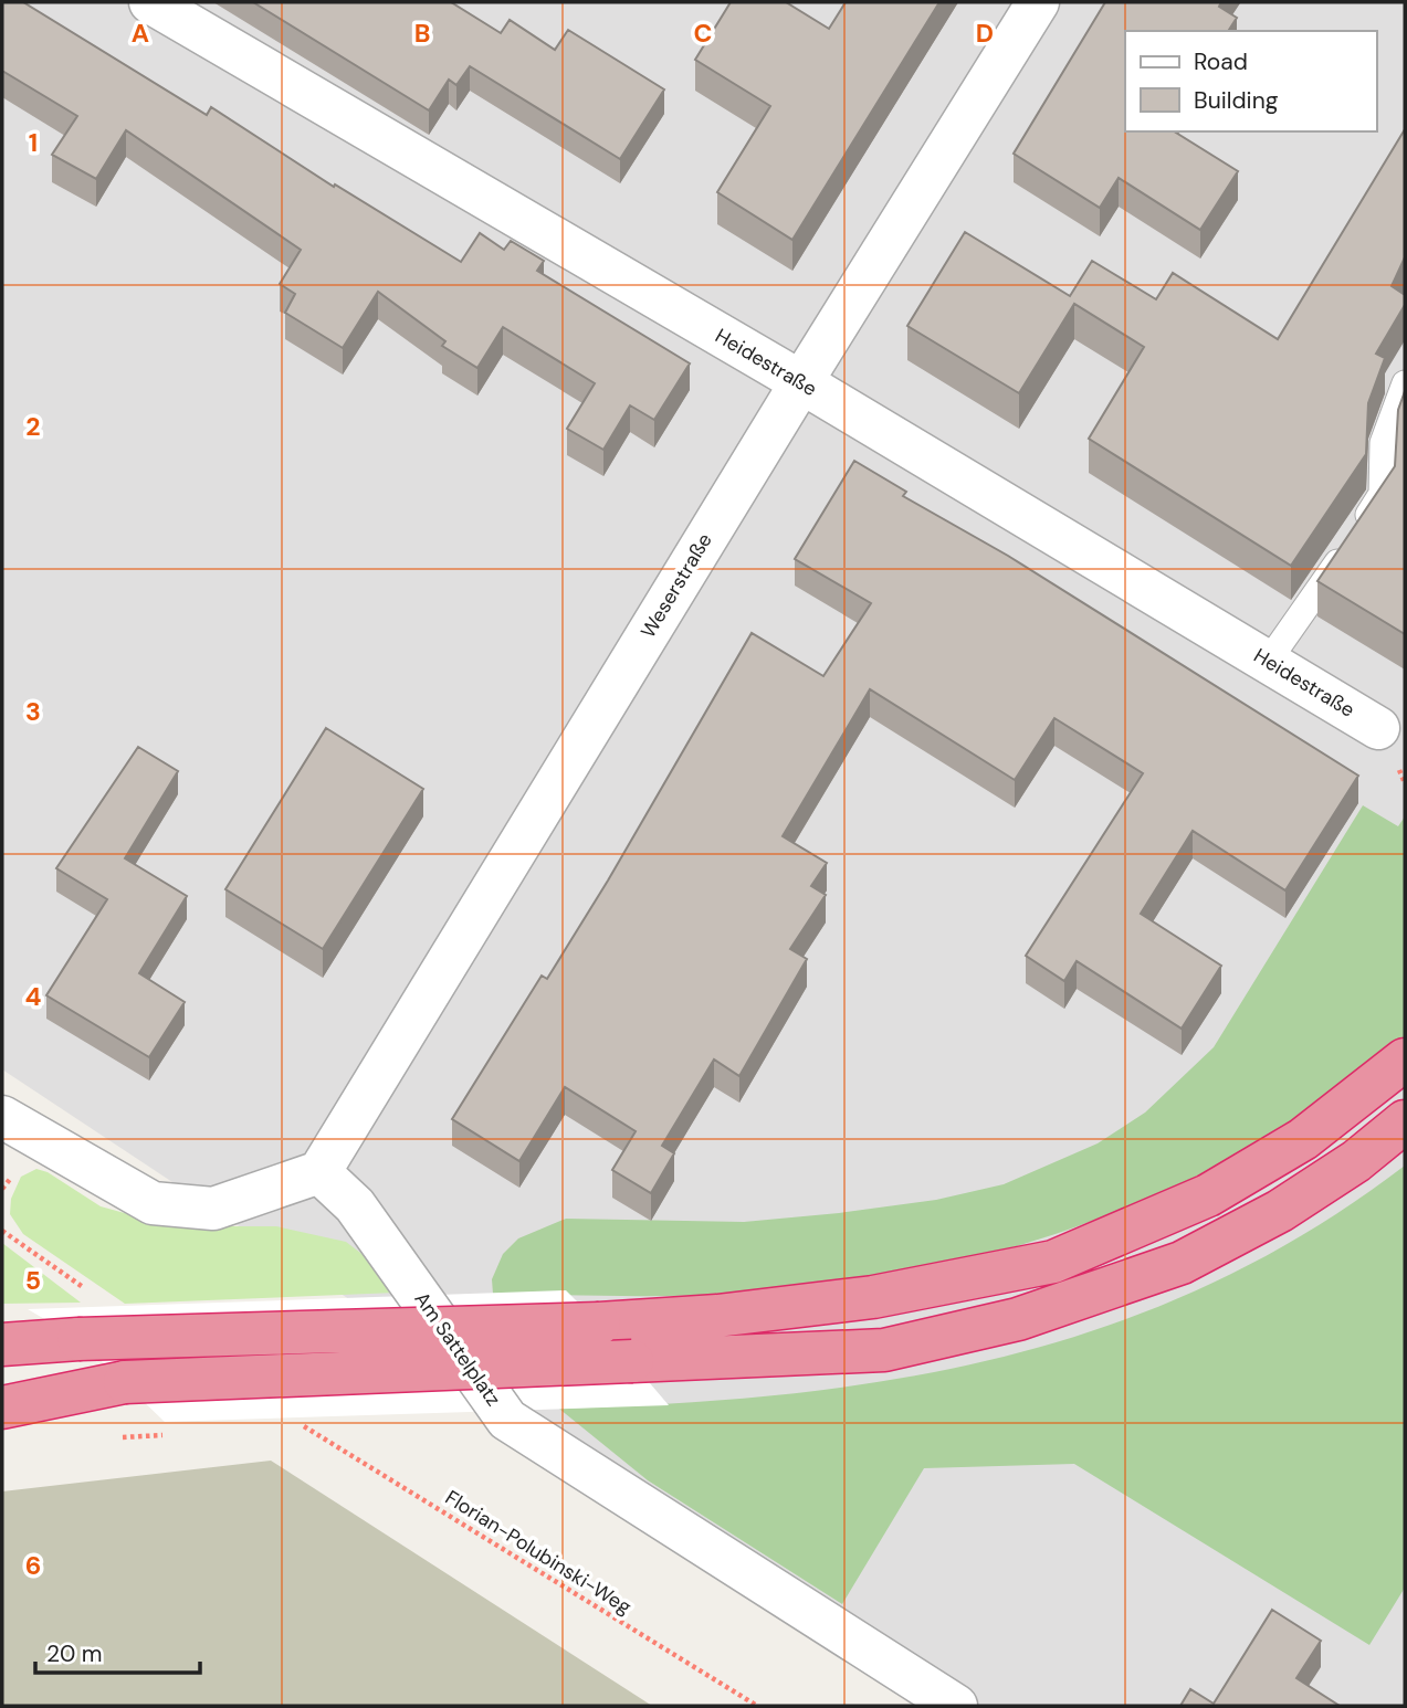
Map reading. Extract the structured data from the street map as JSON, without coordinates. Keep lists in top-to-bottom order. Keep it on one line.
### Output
{"streets":{"street":["Heidestraße","Weserstraße","Am Sattelplatz"],"path":["Florian-Polubinski-Weg"]},"crossings":[["Heidestraße","Weserstraße"],["Weserstraße","Am Sattelplatz"]],"legend":["Road","Building"],"scale_bar":"20 m","grid":{"columns":["A","B","C","D"],"rows":["1","2","3","4","5","6"]}}
